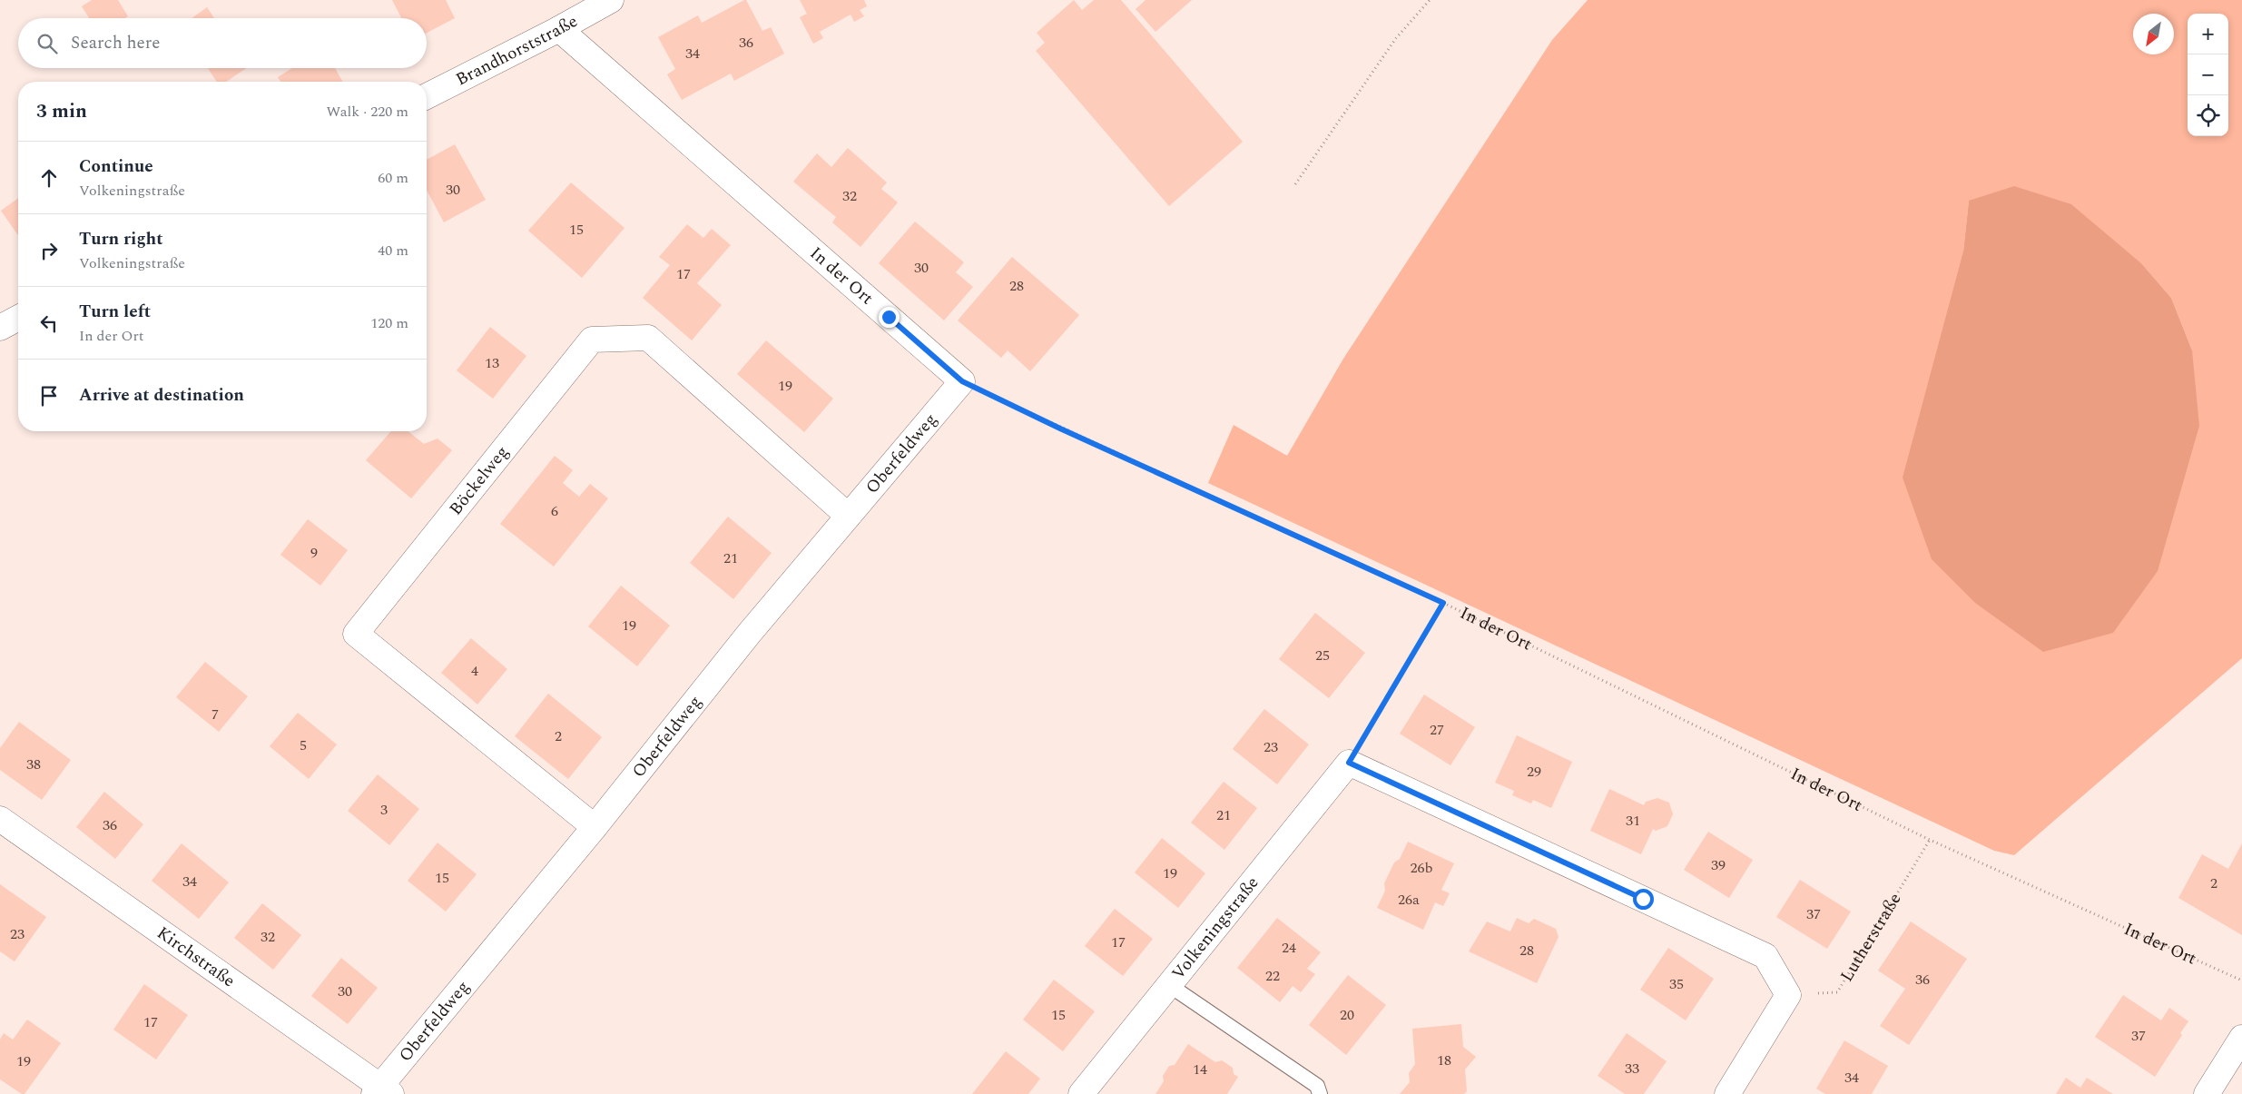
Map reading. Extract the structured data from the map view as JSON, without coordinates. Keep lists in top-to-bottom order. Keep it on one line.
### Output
{"streets":{"street":["Brandhorststraße","In der Ort","Oberfeldweg","Böckelweg","Volkeningstraße","Kirchstraße"],"path":["Lutherstraße"]},"crossings":[["Brandhorststraße","In der Ort"],["In der Ort","Oberfeldweg"],["In der Ort","Lutherstraße"],["Oberfeldweg","Böckelweg"],["Oberfeldweg","Kirchstraße"]],"house_numbers":["36","34","30","32","15","30","17","28","13","19","6","9","21","19","25","4","7","27","2","5","23","38","29","3","21","31","36","39","26b","19","15","34","2","26a","37","23","32","17","24","28","22","36","35","30","15","20","17","37","18","19","33","14","34"],"north":"bottom left","page":{"map_buttons":["+","−"],"search":"Search here","heading":["3 min","Walk · 220 m"],"list":[["Continue","Volkeningstraße","60 m"],["Turn right","Volkeningstraße","40 m"],["Turn left","In der Ort","120 m"],"Arrive at destination"]}}
